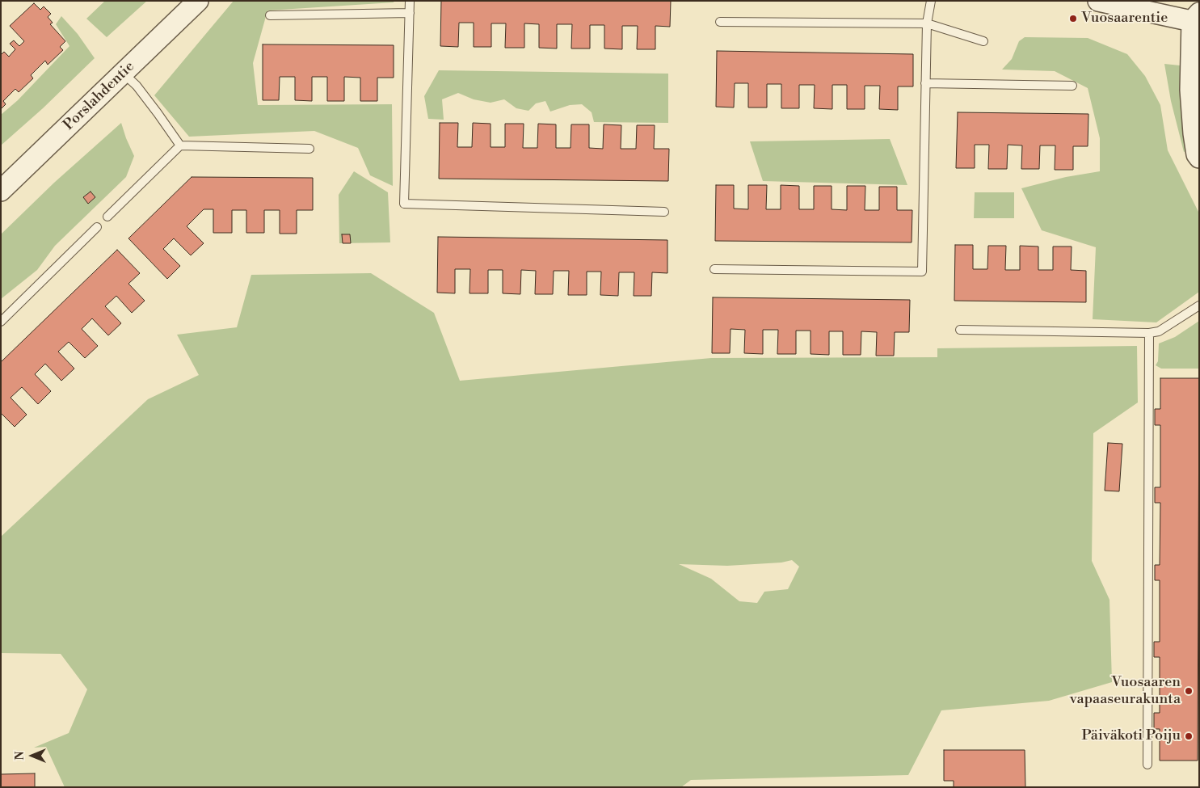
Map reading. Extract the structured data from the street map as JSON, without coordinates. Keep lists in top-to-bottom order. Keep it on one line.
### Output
{"streets":{"street":["Porslahdentie"]},"places":["Vuosaarentie","Vuosaaren vapaaseurakunta","Päiväkoti Poiju"],"north":"left"}
